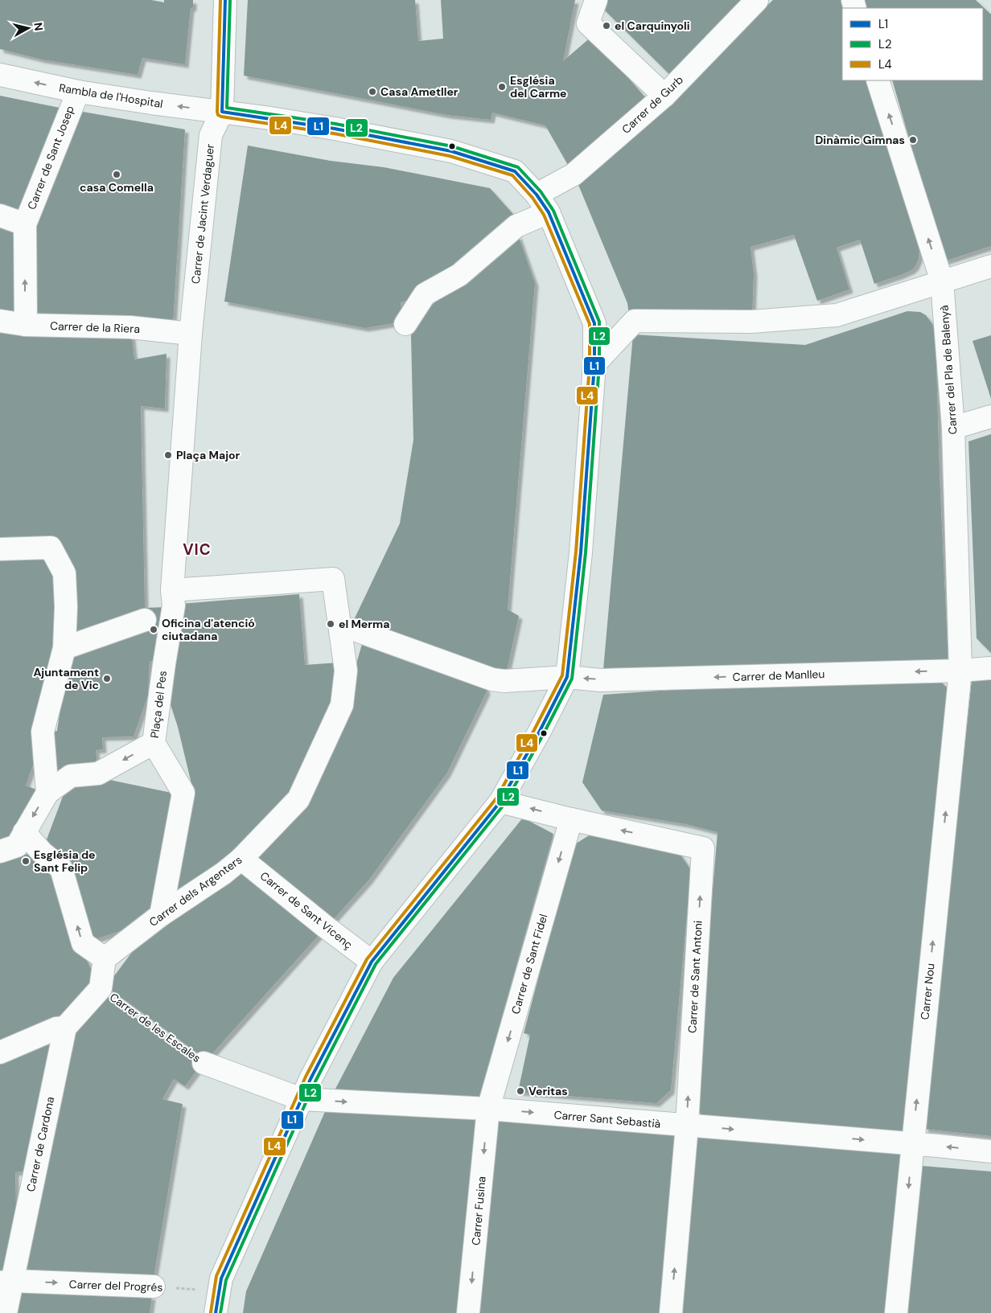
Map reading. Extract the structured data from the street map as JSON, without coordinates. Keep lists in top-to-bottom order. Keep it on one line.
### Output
{"streets":{"street":["Rambla de l'Hospital","Carrer de Gurb","Carrer de Sant Josep","Carrer de Jacint Verdaguer","Carrer de la Riera","Carrer del Pla de Balenyà","Carrer de Manlleu","Plaça del Pes","Carrer dels Argenters","Carrer de Sant Vicenç","Carrer de Sant Fidel","Carrer de Sant Antoni","Carrer Nou","Carrer de les Escales","Carrer Sant Sebastià","Carrer de Cardona","Carrer Fusina","Carrer del Progrés"]},"crossings":[["Rambla de l'Hospital","Carrer de Gurb"],["Rambla de l'Hospital","Carrer de Sant Josep"],["Rambla de l'Hospital","Carrer de Jacint Verdaguer"],["Carrer de Jacint Verdaguer","Carrer de la Riera"],["Carrer del Pla de Balenyà","Carrer de Manlleu"],["Carrer del Pla de Balenyà","Carrer Nou"],["Carrer de Manlleu","Carrer dels Argenters"],["Carrer de Manlleu","Carrer Nou"],["Carrer dels Argenters","Carrer de Sant Vicenç"],["Carrer de Sant Fidel","Carrer de Sant Antoni"],["Carrer de Sant Fidel","Carrer Sant Sebastià"],["Carrer de Sant Fidel","Carrer Fusina"],["Carrer de Sant Antoni","Carrer Sant Sebastià"],["Carrer Nou","Carrer Sant Sebastià"],["Carrer de les Escales","Carrer Sant Sebastià"],["Carrer Sant Sebastià","Carrer Fusina"],["Carrer de Cardona","Carrer del Progrés"]],"one_way":["Rambla de l'Hospital","Carrer del Pla de Balenyà","Carrer de Manlleu","Plaça del Pes","Carrer Fusina","Carrer del Progrés"],"districts":["VIC"],"places":["el Carquinyoli","Església del Carme","Casa Ametller","Dinàmic Gimnas","casa Comella","Plaça Major","el Merma","Oficina d'atenció ciutadana","Ajuntament de Vic","Església de Sant Felip","Veritas"],"lines":["transit line L1","transit line L2","transit line L4"],"legend":["L1","L2","L4"],"north":"right"}
